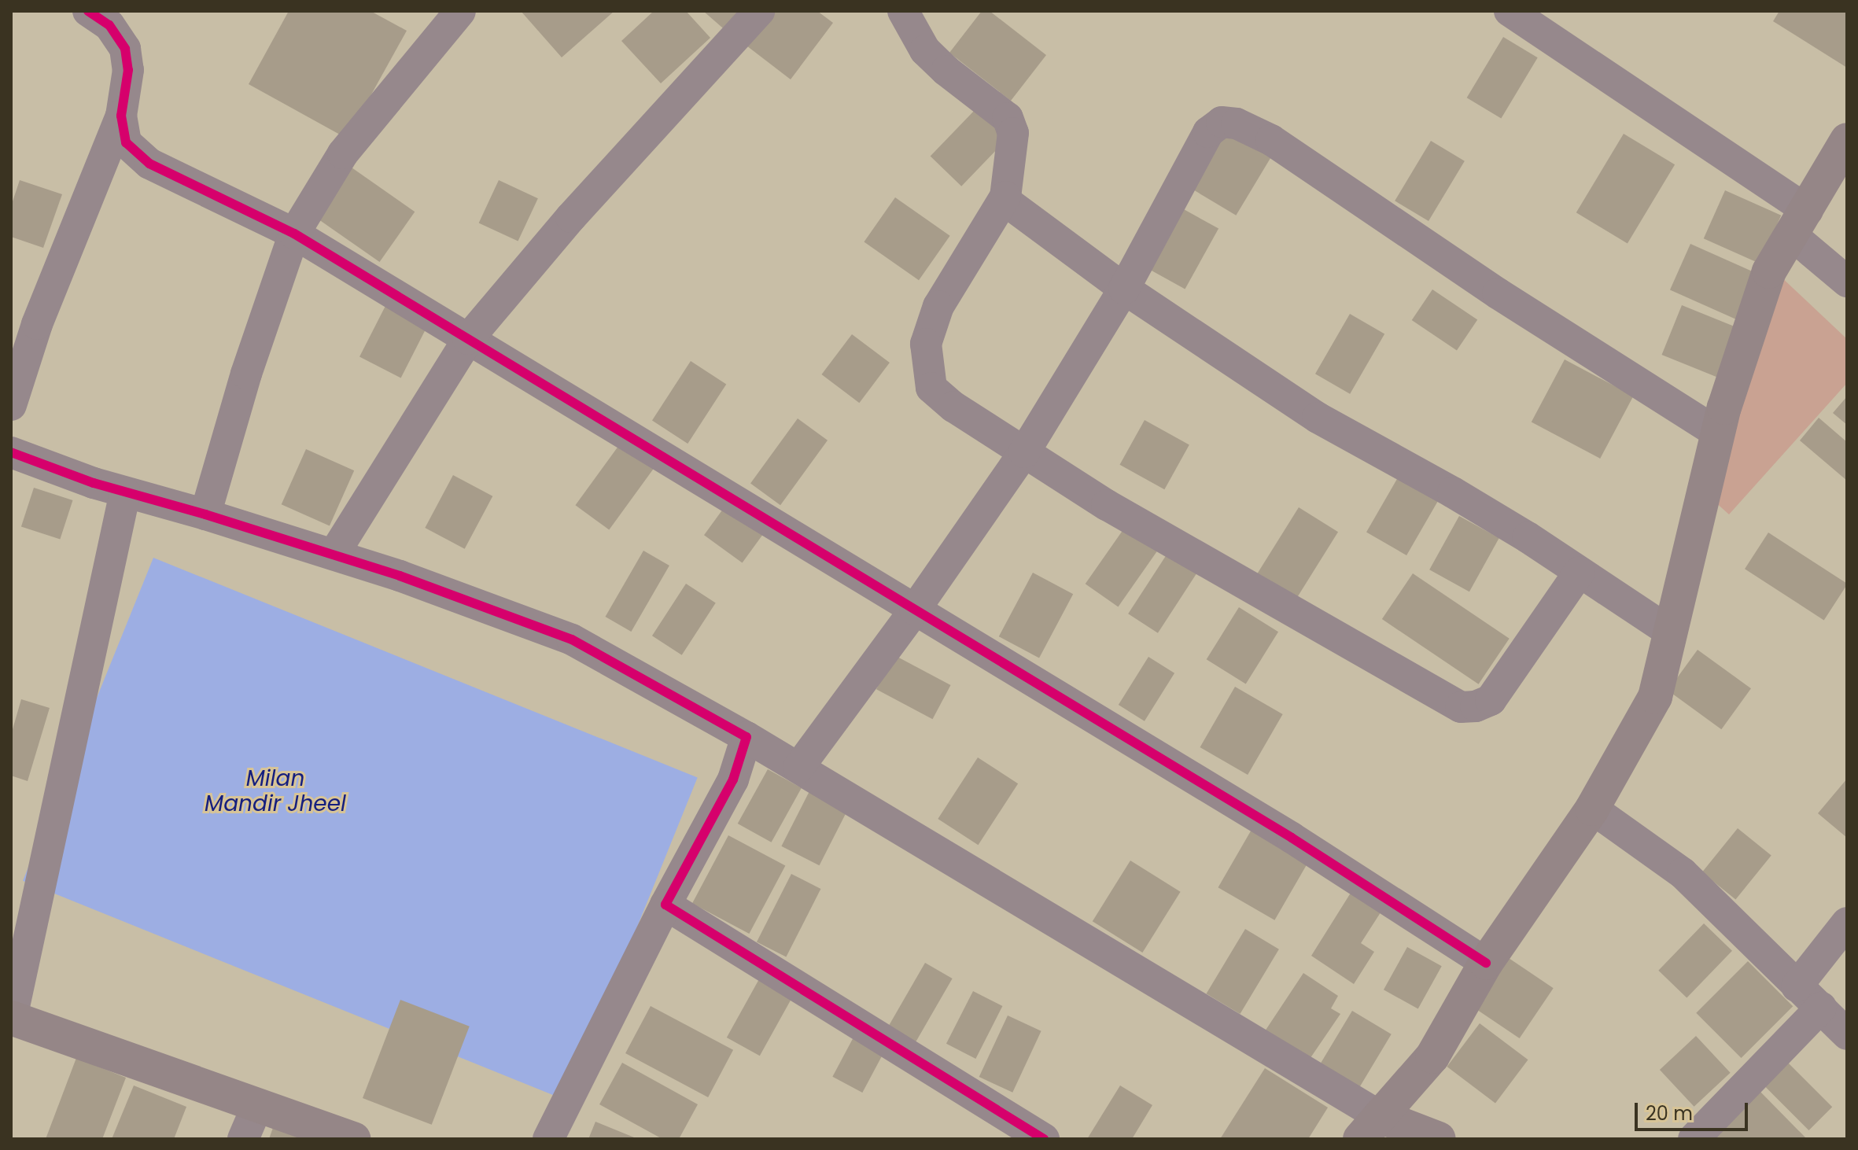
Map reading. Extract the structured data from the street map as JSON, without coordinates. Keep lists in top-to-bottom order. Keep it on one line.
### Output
{"water":["Milan Mandir Jheel"],"scale_bar":"20 m"}
